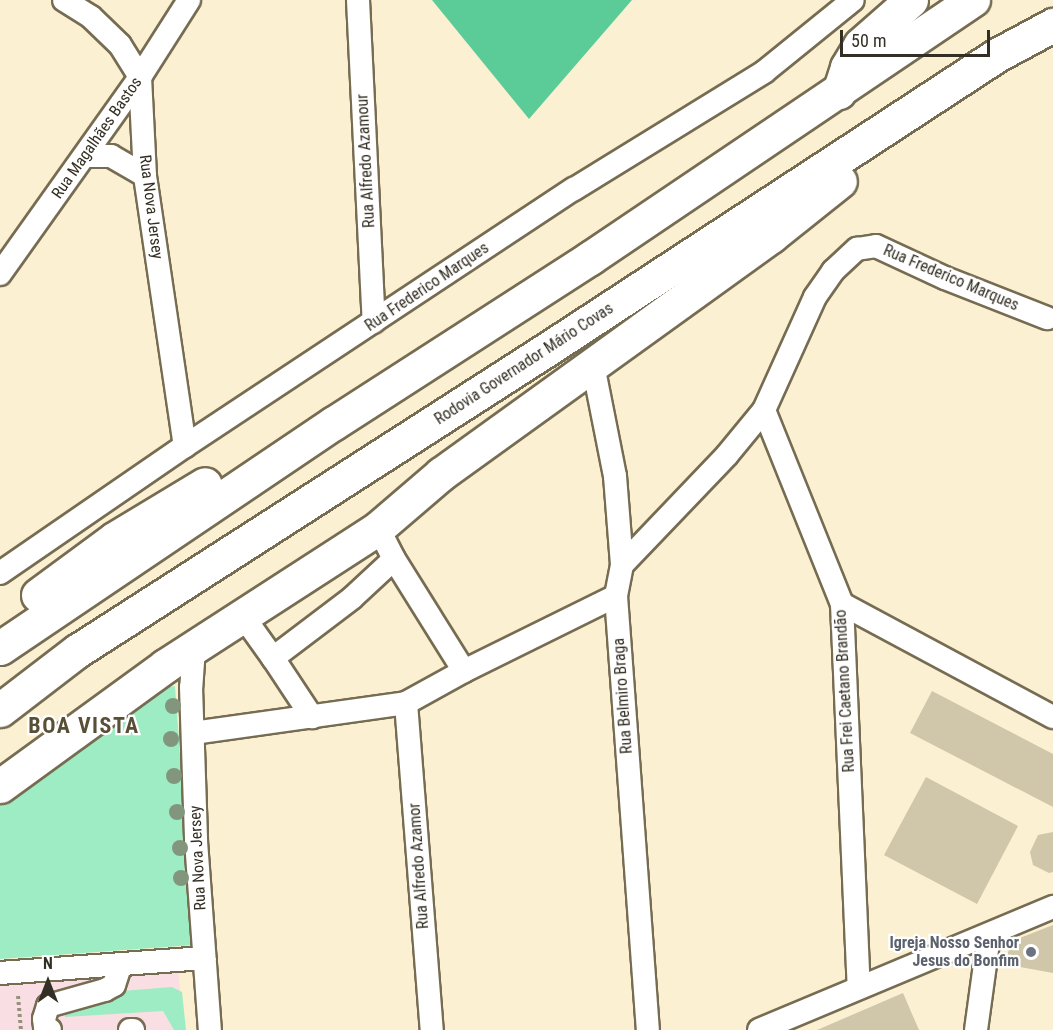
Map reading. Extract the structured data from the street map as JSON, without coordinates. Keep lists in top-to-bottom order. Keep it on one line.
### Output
{"streets":{"highway":["Rodovia Governador Mário Covas"],"street":["Rua Magalhães Bastos","Rua Alfredo Azamour","Rua Nova Jersey","Rua Frederico Marques","Rua Frei Caetano Brandão","Rua Belmiro Braga","Rua Alfredo Azamor"]},"crossings":[["Rua Magalhães Bastos","Rua Nova Jersey"],["Rua Alfredo Azamour","Rua Frederico Marques"],["Rua Nova Jersey","Rua Frederico Marques"],["Rua Frederico Marques","Rua Frei Caetano Brandão"],["Rua Frederico Marques","Rua Belmiro Braga"]],"districts":["BOA VISTA"],"places":["Igreja Nosso Senhor Jesus do Bonfim"],"scale_bar":"50 m","north":"top"}
